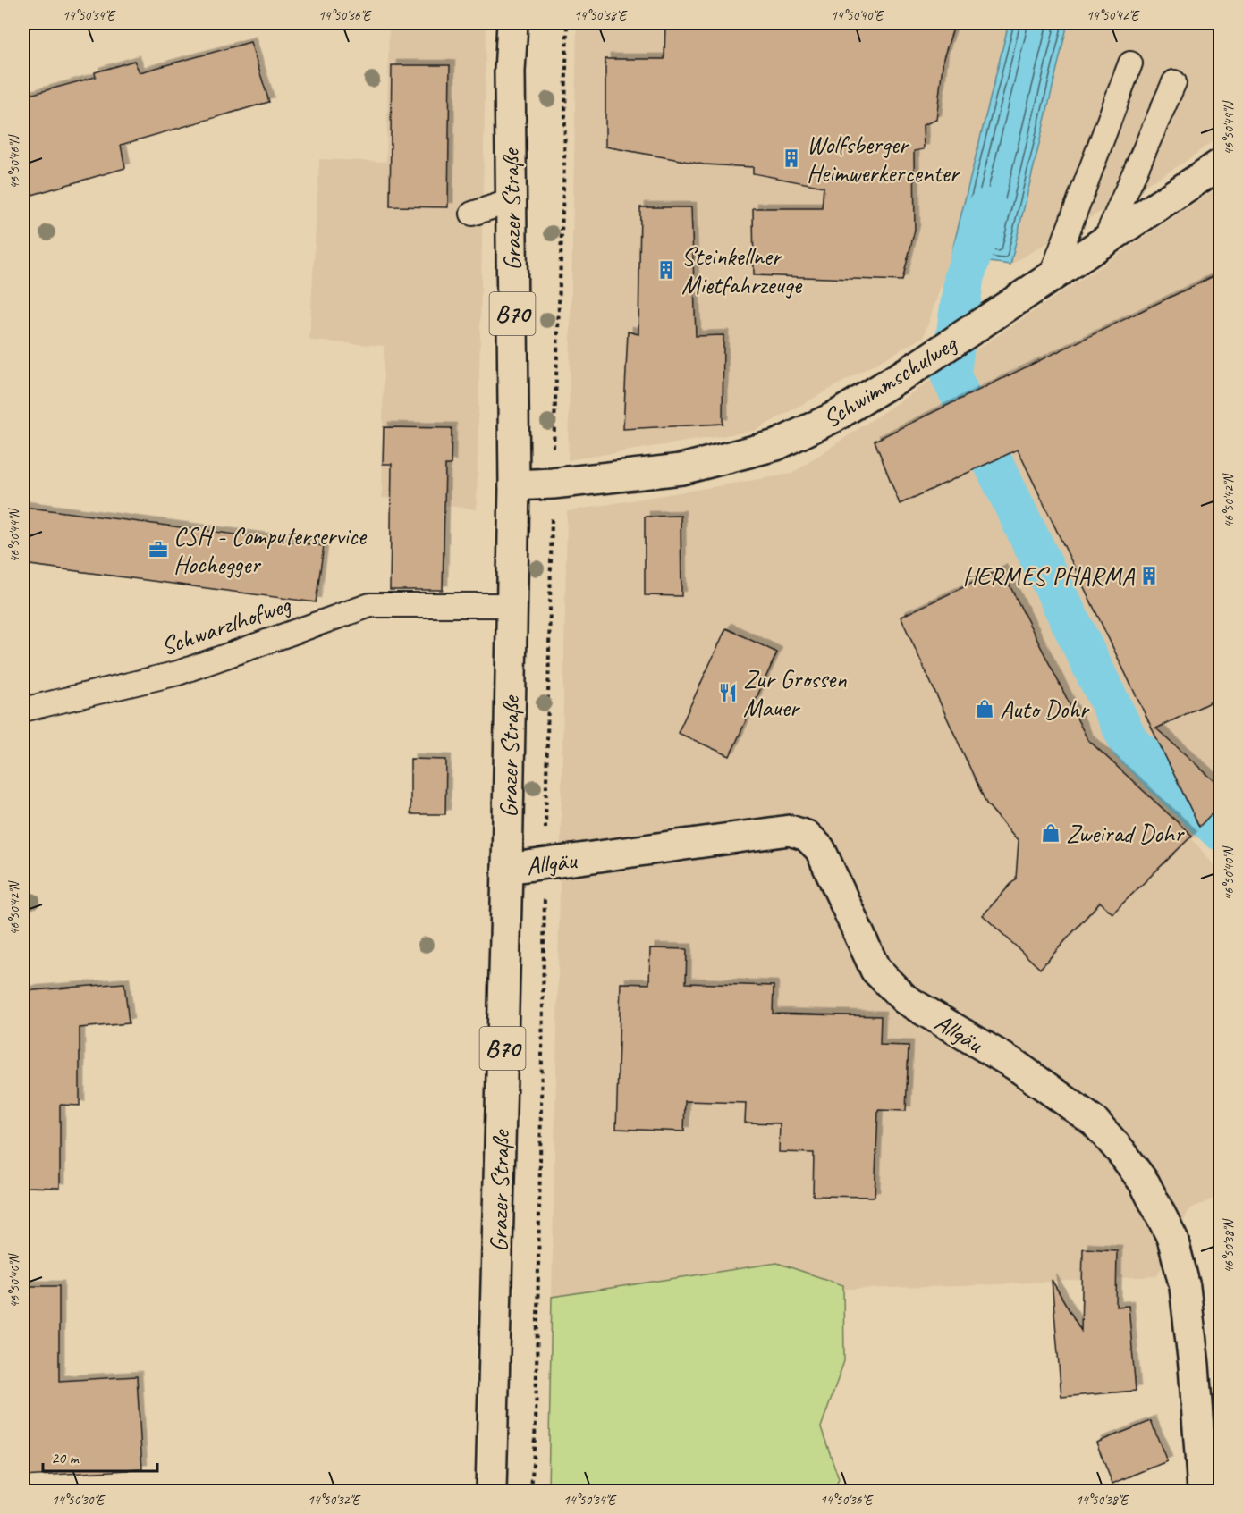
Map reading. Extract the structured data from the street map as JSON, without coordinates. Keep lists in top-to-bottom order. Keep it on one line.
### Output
{"streets":{"street":["Grazer Straße","B70","Schwimmschulweg","Allgäu"],"lane":["Schwarzlhofweg"]},"crossings":[["Grazer Straße","Schwimmschulweg"],["Grazer Straße","Schwarzlhofweg"],["Grazer Straße","Allgäu"]],"places":{"building":["Wolfsberger Heimwerkercenter","Steinkellner Mietfahrzeuge","HERMES PHARMA"],"office":["CSH - Computerservice Hochegger"],"restaurant":["Zur Grossen Mauer"],"shop":["Auto Dohr","Zweirad Dohr"]},"scale_bar":"20 m","coordinates":["14°50'34\"E","14°50'36\"E","14°50'38\"E","14°50'40\"E","14°50'42\"E","46°50'44\"N","46°50'46\"N","46°50'42\"N","46°50'40\"N","46°50'38\"N","14°50'30\"E","14°50'32\"E"]}
